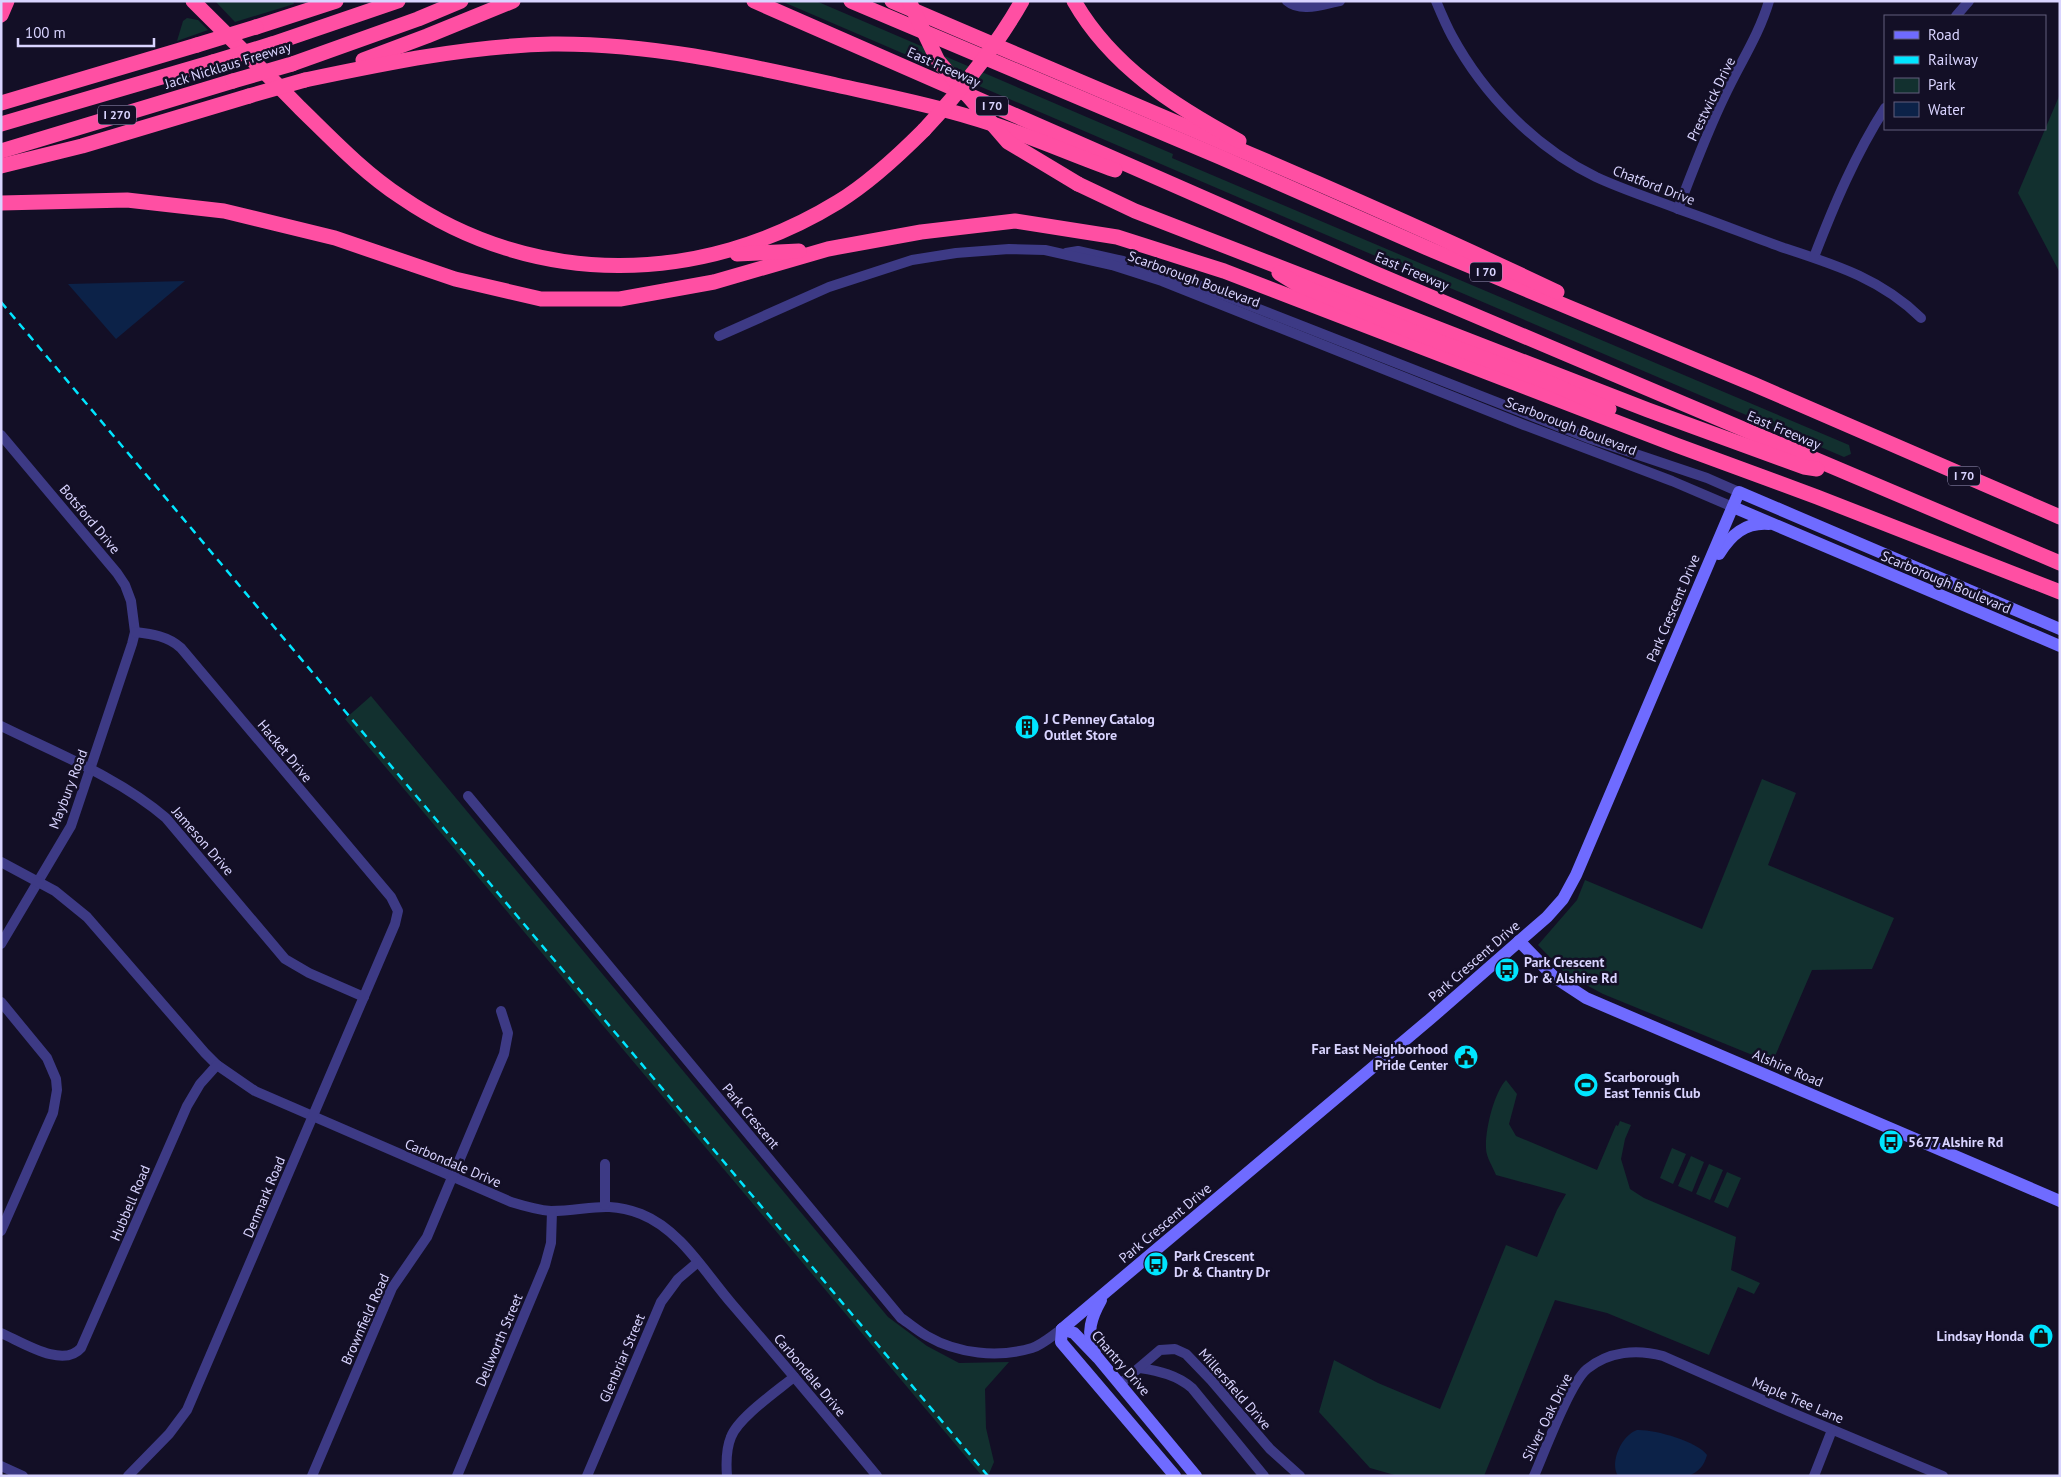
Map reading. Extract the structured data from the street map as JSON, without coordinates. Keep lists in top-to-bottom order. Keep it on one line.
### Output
{"streets":{"highway":["Jack Nicklaus Freeway","East Freeway","I 70","I 270"],"street":["Prestwick Drive","Chatford Drive","Scarborough Boulevard","Botsford Drive","Park Crescent Drive","Hacket Drive","Maybury Road","Jameson Drive","Alshire Road","Park Crescent","Carbondale Drive","Denmark Road","Hubbell Road","Brownfield Road","Dellworth Street","Glenbriar Street","Chantry Drive","Millersfield Drive","Maple Tree Lane","Silver Oak Drive"]},"crossings":[["Prestwick Drive","Chatford Drive"],["Scarborough Boulevard","Park Crescent Drive"],["Botsford Drive","Hacket Drive"],["Botsford Drive","Maybury Road"],["Park Crescent Drive","Alshire Road"],["Park Crescent Drive","Park Crescent"],["Park Crescent Drive","Chantry Drive"],["Hacket Drive","Maybury Road"],["Hacket Drive","Denmark Road"],["Maybury Road","Jameson Drive"],["Maybury Road","Carbondale Drive"],["Jameson Drive","Denmark Road"],["Park Crescent","Chantry Drive"],["Carbondale Drive","Denmark Road"],["Carbondale Drive","Hubbell Road"],["Carbondale Drive","Brownfield Road"],["Carbondale Drive","Dellworth Street"],["Carbondale Drive","Glenbriar Street"],["Chantry Drive","Millersfield Drive"],["Maple Tree Lane","Silver Oak Drive"]],"places":{"building":["J C Penney Catalog Outlet Store"],"bus stop":["Park Crescent Dr & Alshire Rd","5677 Alshire Rd","Park Crescent Dr & Chantry Dr"],"public building":["Far East Neighborhood Pride Center"],"sports":["Scarborough East Tennis Club"],"shop":["Lindsay Honda"]},"legend":["Road","Railway","Park","Water"],"scale_bar":"100 m"}
